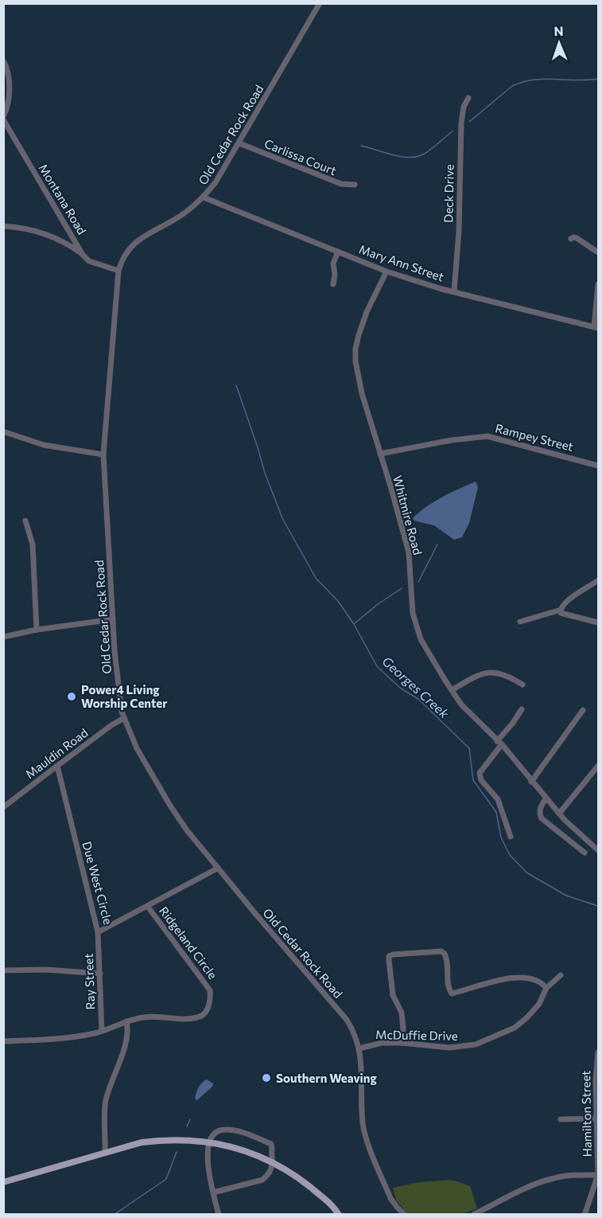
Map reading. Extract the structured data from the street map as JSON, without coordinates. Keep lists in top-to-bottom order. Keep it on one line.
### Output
{"streets":{"street":["Old Cedar Rock Road","Carlissa Court","Deck Drive","Montana Road","Mary Ann Street","Rampey Street","Whitmire Road","Mauldin Road","Due West Circle","Ridgeland Circle","Ray Street","McDuffie Drive","Hamilton Street"]},"crossings":[["Old Cedar Rock Road","Carlissa Court"],["Old Cedar Rock Road","Mary Ann Street"],["Old Cedar Rock Road","Mauldin Road"],["Old Cedar Rock Road","Due West Circle"],["Old Cedar Rock Road","McDuffie Drive"],["Deck Drive","Mary Ann Street"],["Mary Ann Street","Whitmire Road"],["Rampey Street","Whitmire Road"],["Mauldin Road","Due West Circle"],["Due West Circle","Ridgeland Circle"],["Due West Circle","Ray Street"],["Ridgeland Circle","Ray Street"]],"water":["Georges Creek"],"places":["Power4 Living Worship Center","Southern Weaving"],"north":"top"}
